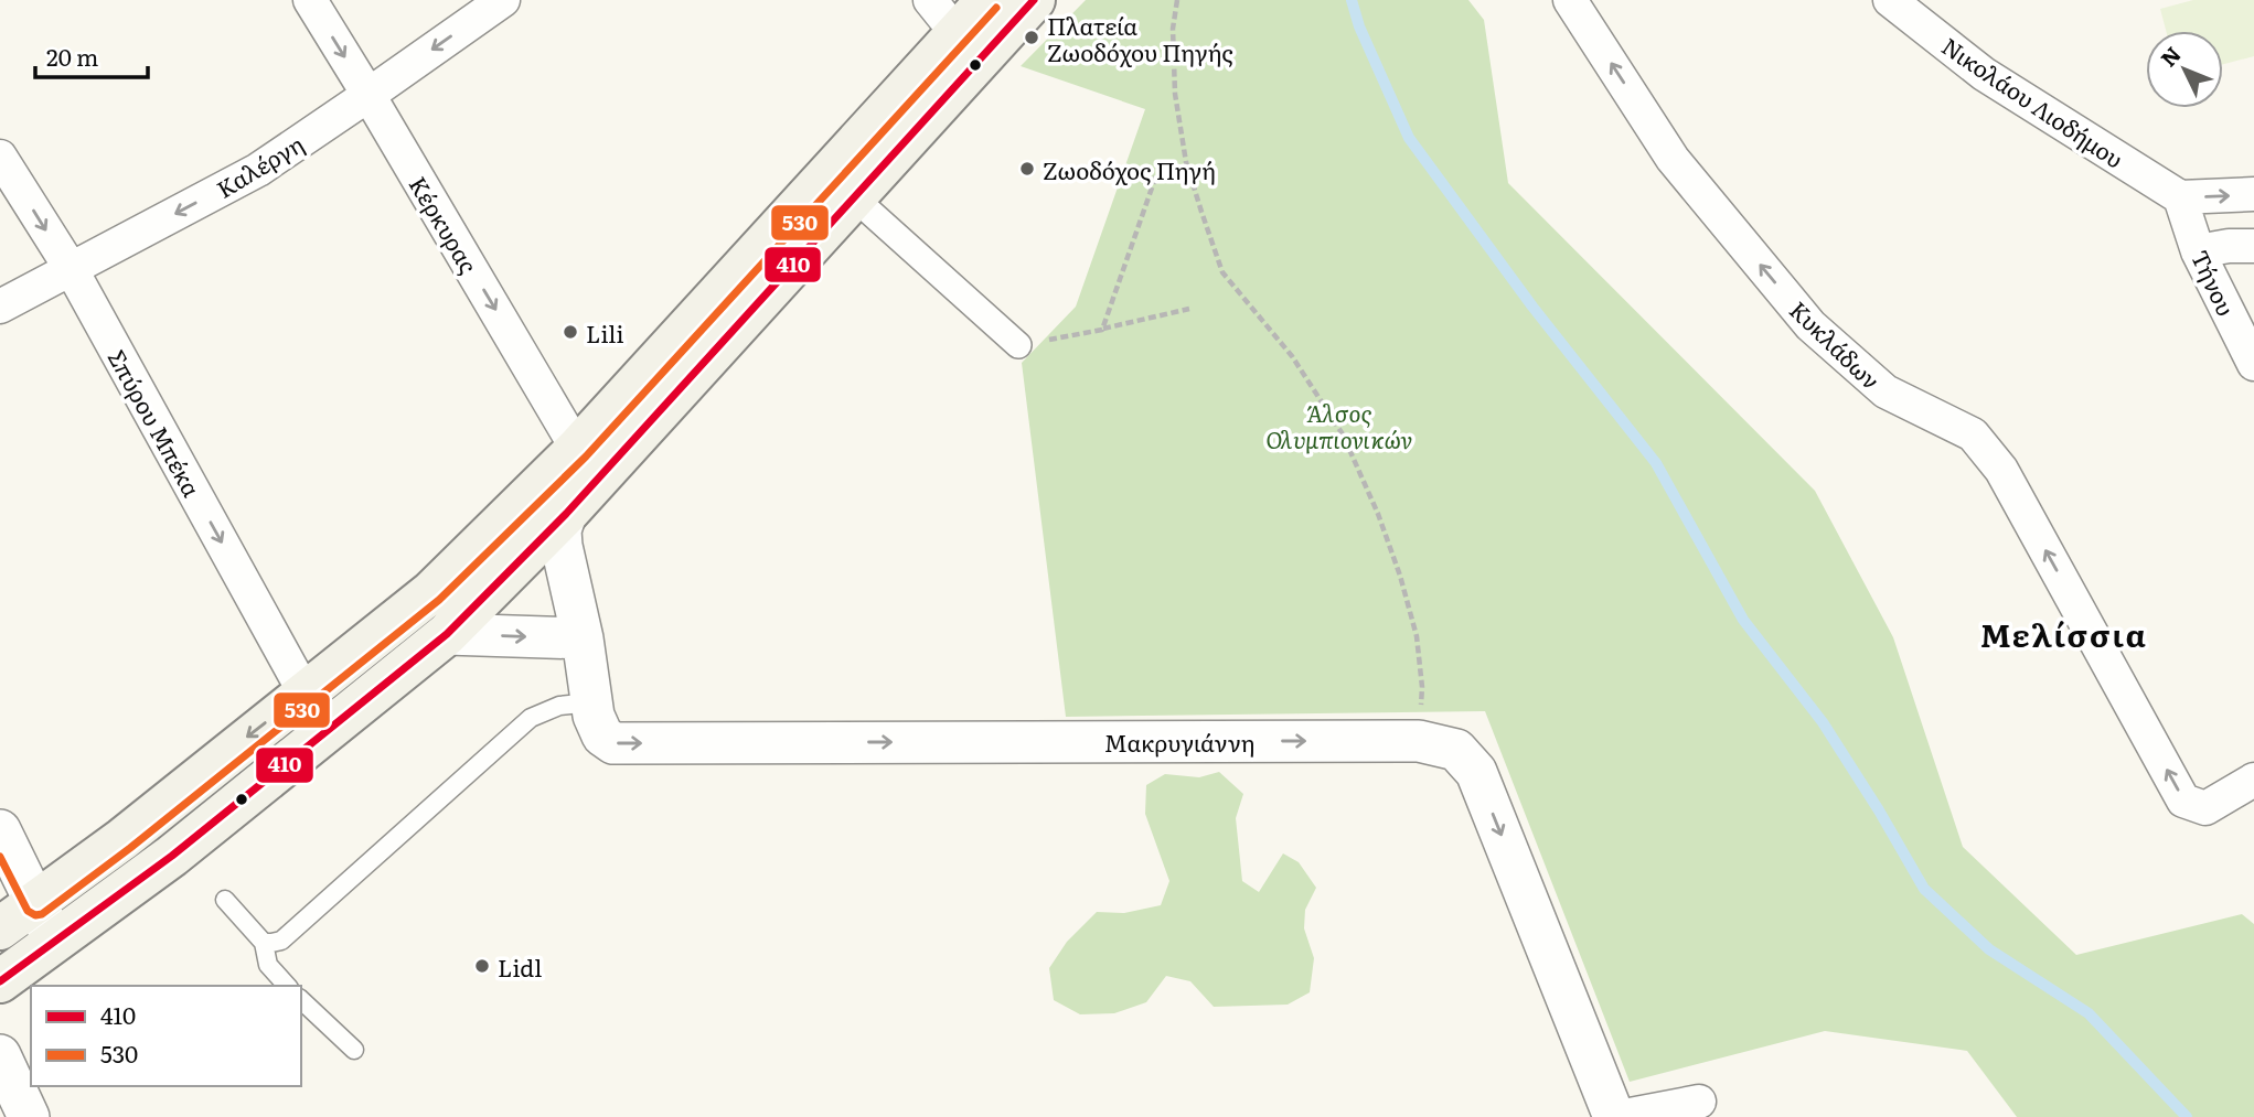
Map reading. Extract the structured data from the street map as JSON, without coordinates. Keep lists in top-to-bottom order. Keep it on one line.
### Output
{"streets":{"street":["Νικολάου Λιοδήμου","Καλέργη","Κέρκυρας","Τήνου","Κυκλάδων","Σπύρου Μπέκα","Μακρυγιάννη"]},"crossings":[["Νικολάου Λιοδήμου","Τήνου"],["Καλέργη","Κέρκυρας"],["Καλέργη","Σπύρου Μπέκα"]],"one_way":["Καλέργη","Κέρκυρας","Κυκλάδων","Σπύρου Μπέκα","Μακρυγιάννη"],"districts":["Μελίσσια"],"parks":["Άλσος Ολυμπιονικών"],"places":["Πλατεία Ζωοδόχου Πηγής","Ζωοδόχος Πηγή","Lili","Lidl"],"lines":["transit line 410","transit line 530"],"legend":["410","530"],"scale_bar":"20 m","north":"top left"}
